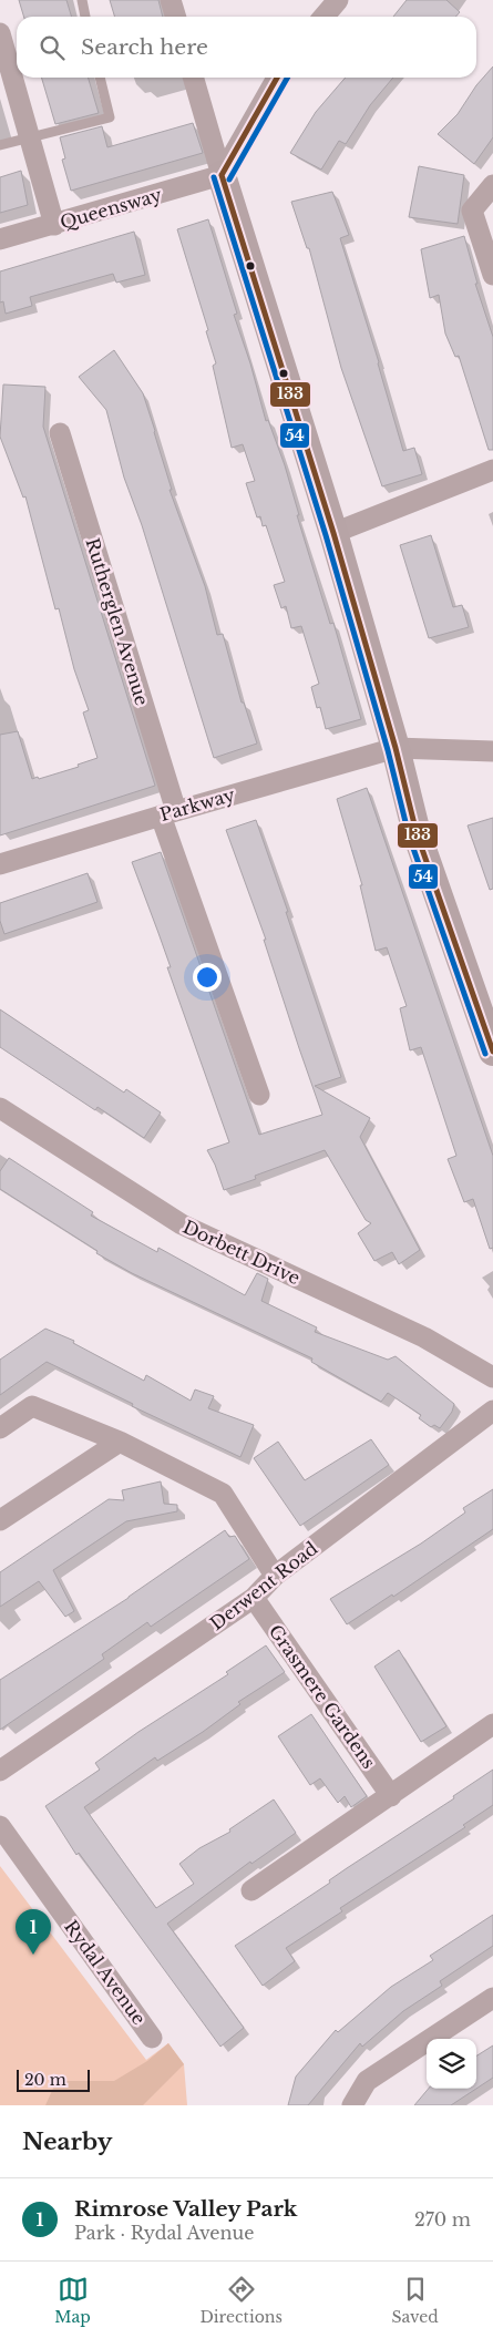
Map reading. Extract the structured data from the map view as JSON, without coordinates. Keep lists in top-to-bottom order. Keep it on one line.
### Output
{"streets":{"street":["Queensway","Rutherglen Avenue","Parkway","Dorbett Drive","Derwent Road","Grasmere Gardens","Rydal Avenue"]},"crossings":[["Rutherglen Avenue","Parkway"],["Derwent Road","Grasmere Gardens"]],"lines":["transit line 133","transit line 54"],"scale_bar":"20 m","page":{"search":"Search here","pins":"1","scale":"20 m","heading":"Nearby","list":[{"mark":"1","name":"Rimrose Valley Park","note":"Park · Rydal Avenue","value":"270 m"}],"nav":["Map","Directions","Saved"]}}
